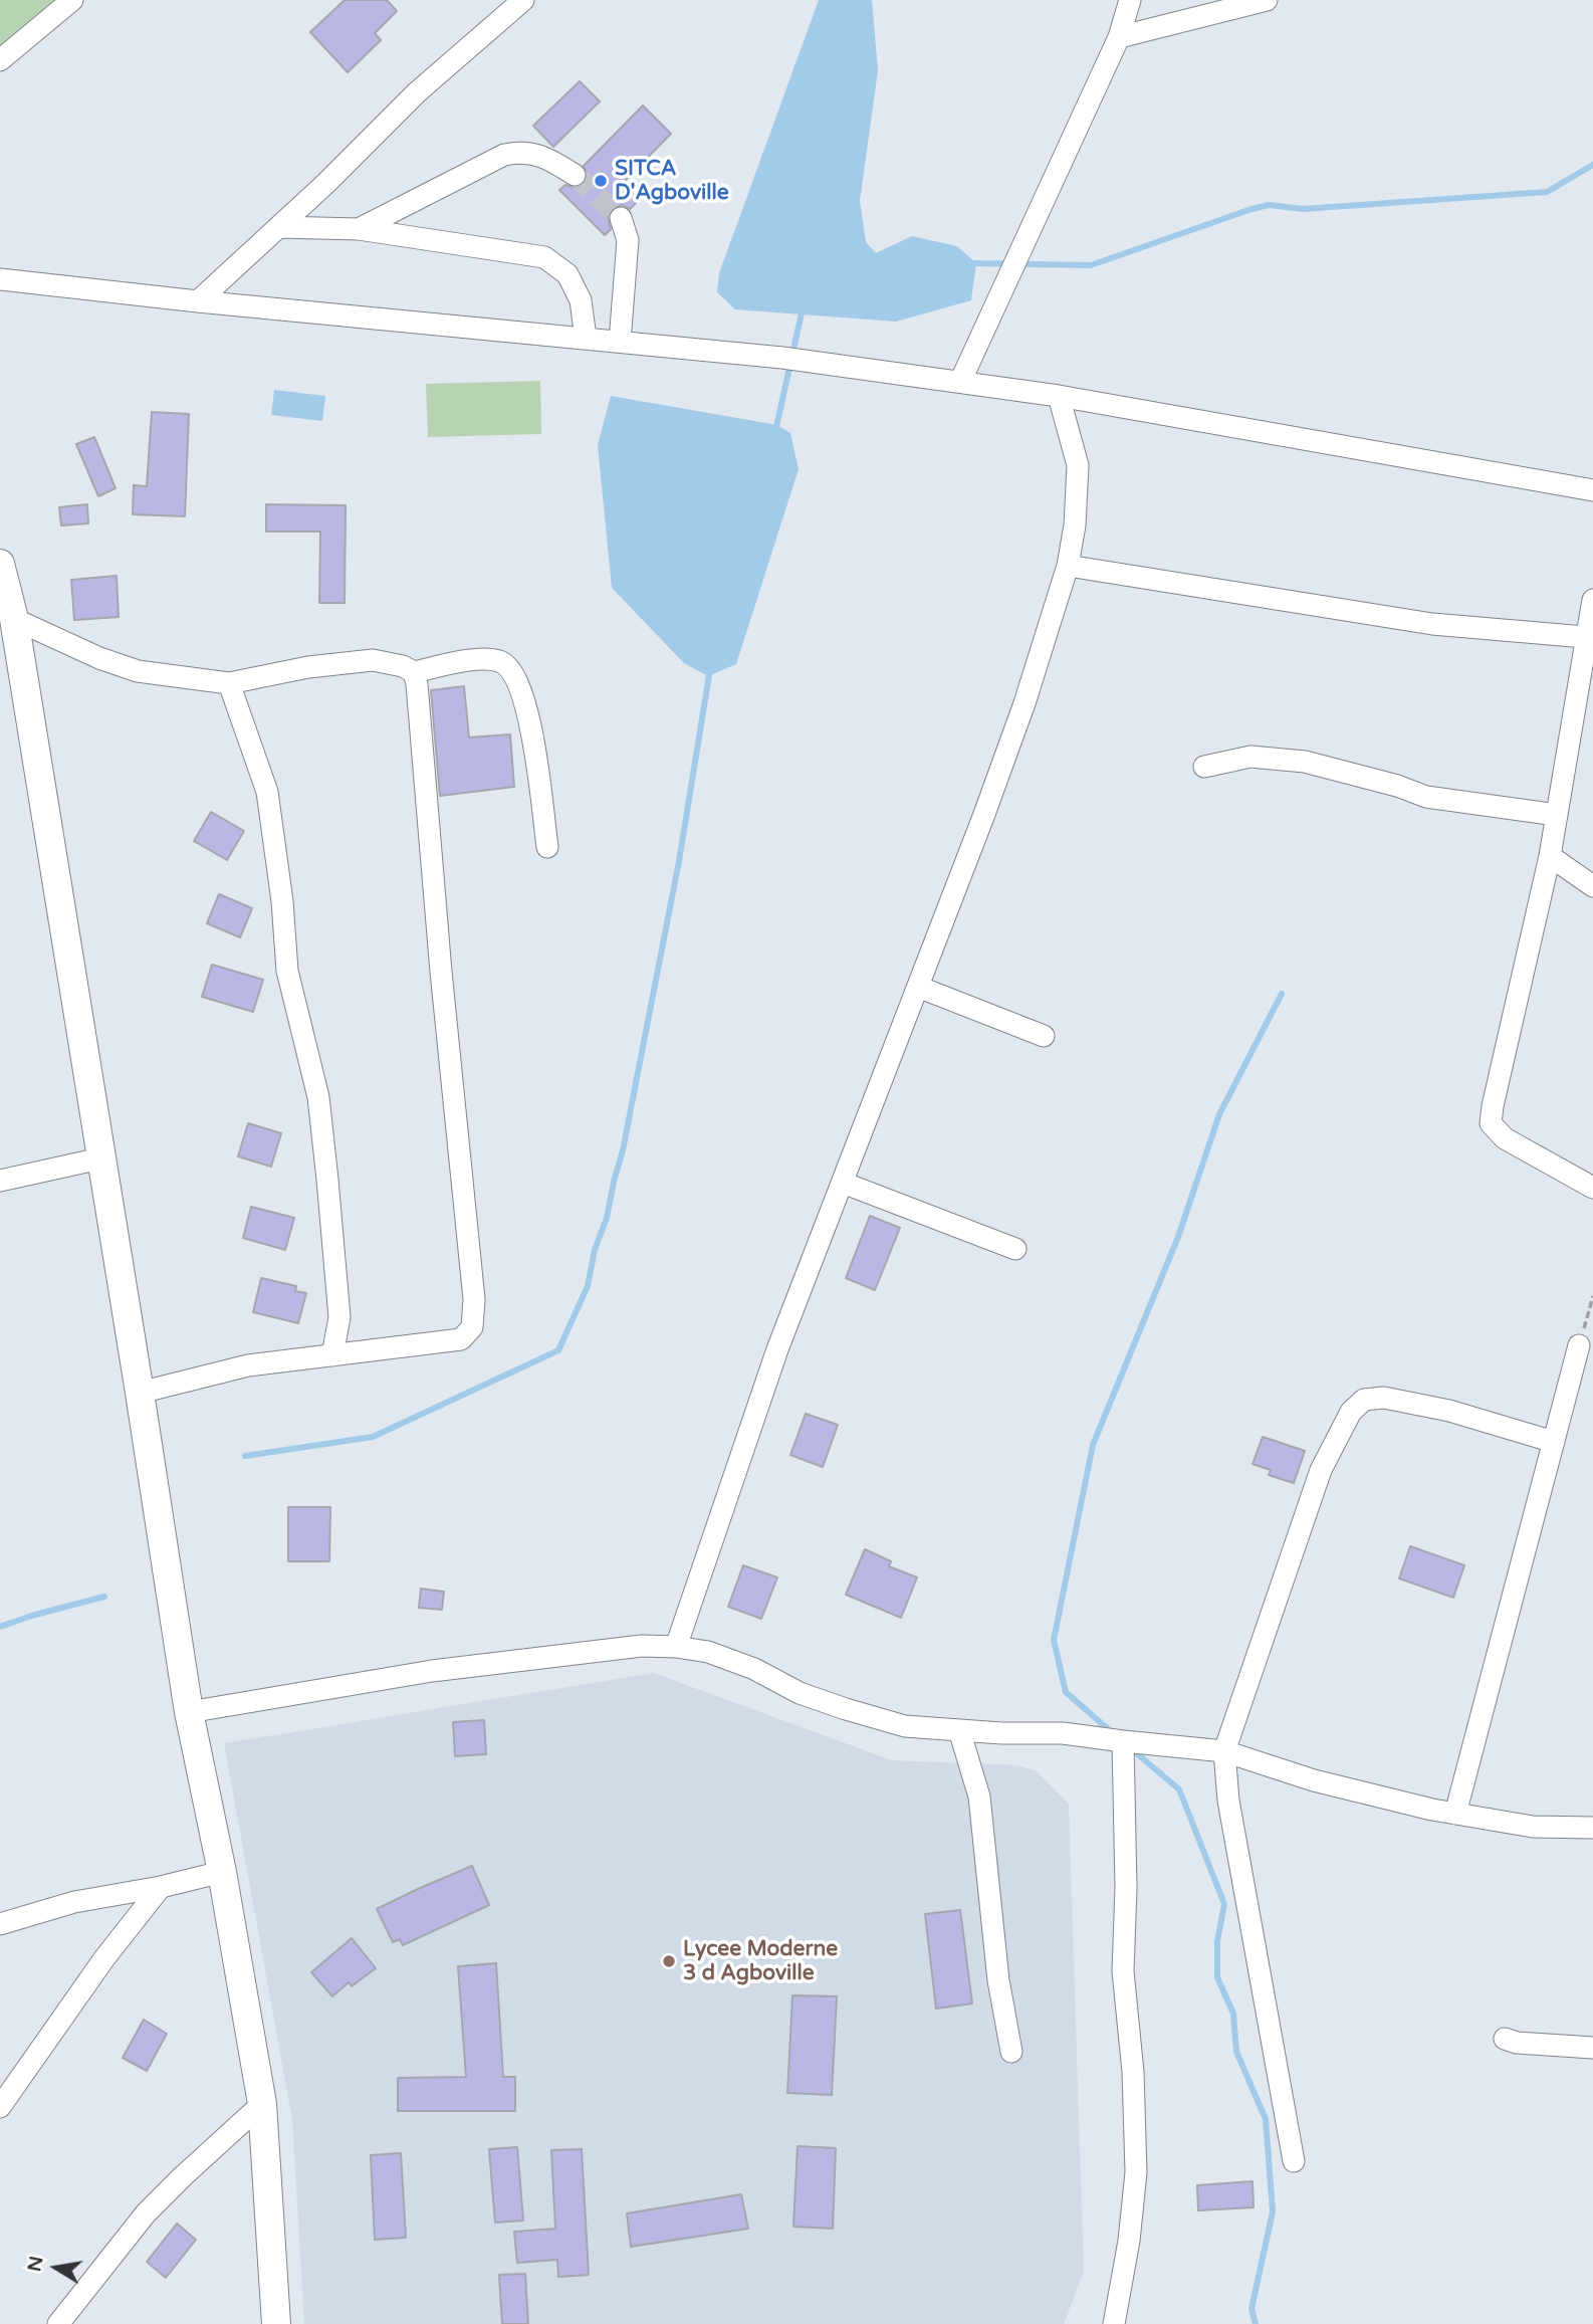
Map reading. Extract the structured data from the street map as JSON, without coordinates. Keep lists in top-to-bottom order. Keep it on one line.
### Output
{"places":["SITCA D'Agboville","Lycee Moderne 3 d Agboville"],"north":"left"}
